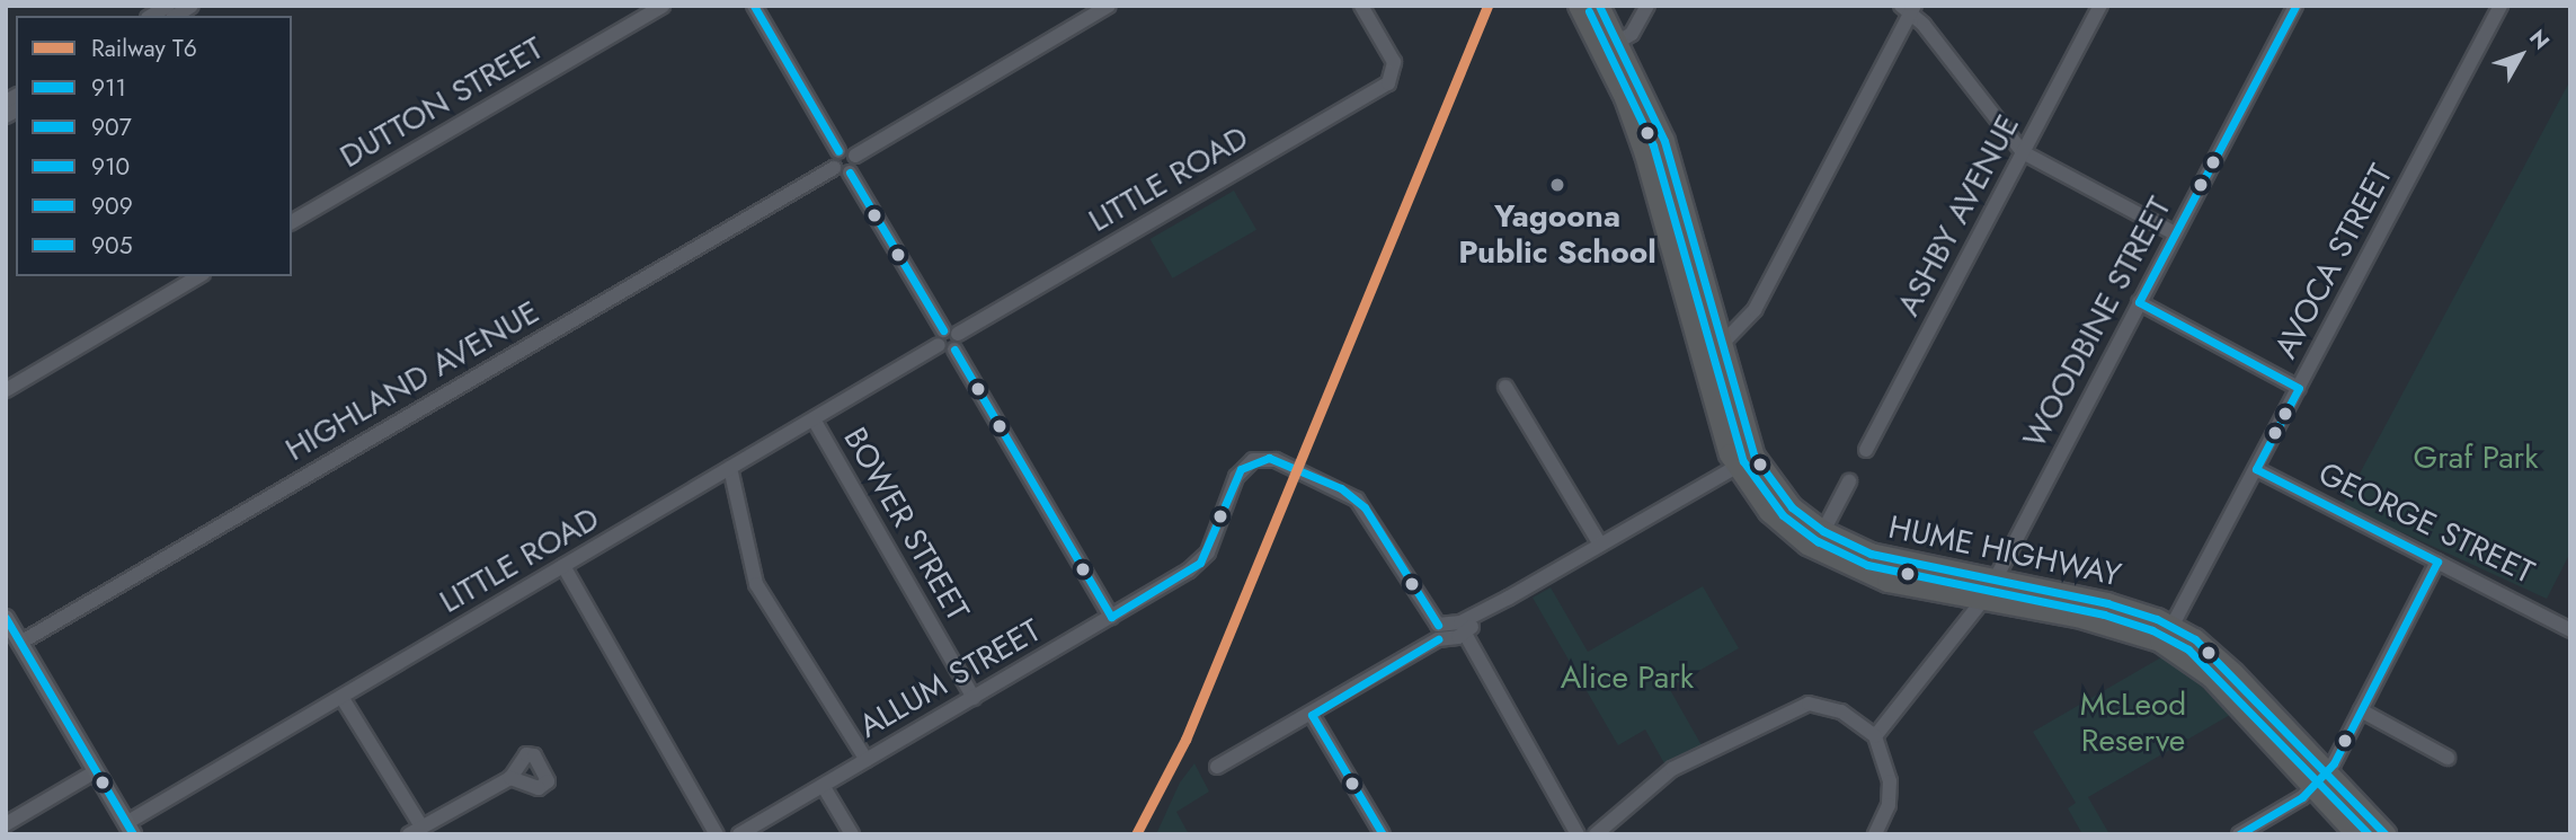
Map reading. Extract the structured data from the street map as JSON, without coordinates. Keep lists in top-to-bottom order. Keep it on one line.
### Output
{"streets":{"highway":["HUME HIGHWAY"],"street":["DUTTON STREET","LITTLE ROAD","ASHBY AVENUE","AVOCA STREET","WOODBINE STREET","HIGHLAND AVENUE","GEORGE STREET","BOWER STREET","ALLUM STREET"]},"crossings":[["LITTLE ROAD","BOWER STREET"],["AVOCA STREET","GEORGE STREET"],["AVOCA STREET","HUME HIGHWAY"],["WOODBINE STREET","HUME HIGHWAY"],["BOWER STREET","ALLUM STREET"]],"parks":["Graf Park","Alice Park","McLeod Reserve"],"places":["Yagoona Public School"],"lines":["rail line T6","transit line 911","transit line 907","transit line 909","transit line 910","transit line 905"],"legend":["Railway T6","911","907","910","909","905"],"north":"top right"}
